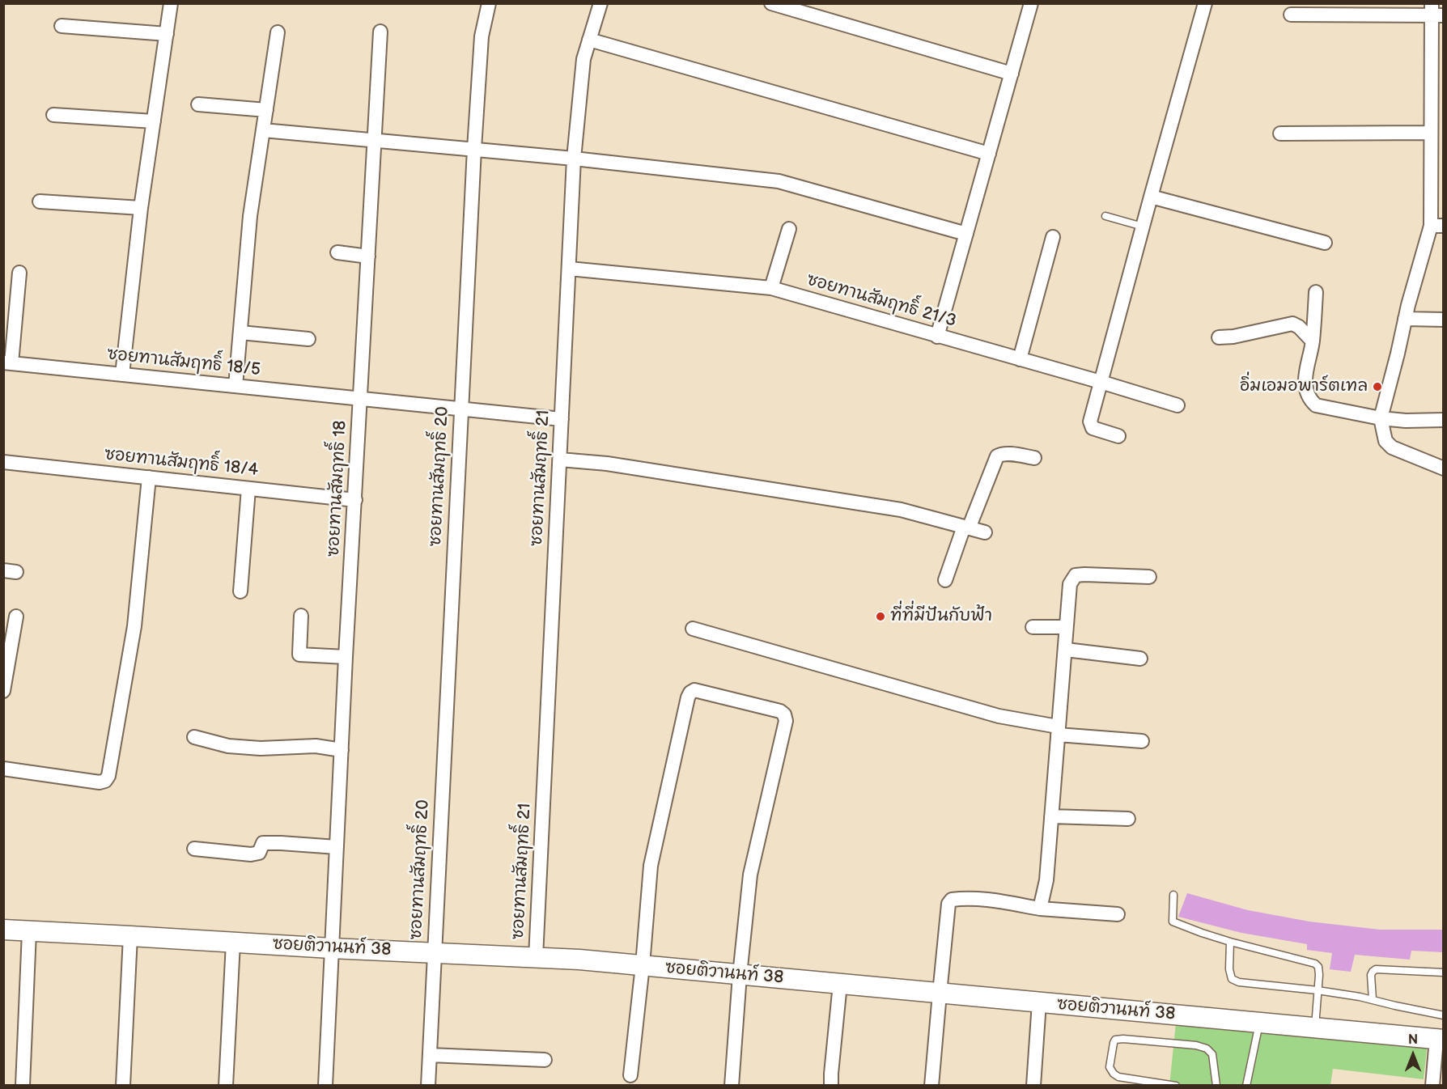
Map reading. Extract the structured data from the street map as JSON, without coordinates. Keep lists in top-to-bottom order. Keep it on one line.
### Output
{"streets":{"street":["ซอยทานสัมฤทธิ์ 21/3","ซอยทานสัมฤทธิ์ 18/5","ซอยทานสัมฤทธิ์ 18/4","ซอยทานสัมฤทธิ์ 20","ซอยทานสัมฤทธิ์ 21","ซอยทานสัมฤทธิ์ 18","ซอยติวานนท์ 38"]},"crossings":[["ซอยทานสัมฤทธิ์ 21/3","ซอยทานสัมฤทธิ์ 21"],["ซอยทานสัมฤทธิ์ 18/5","ซอยทานสัมฤทธิ์ 20"],["ซอยทานสัมฤทธิ์ 18/5","ซอยทานสัมฤทธิ์ 21"],["ซอยทานสัมฤทธิ์ 18/5","ซอยทานสัมฤทธิ์ 18"],["ซอยทานสัมฤทธิ์ 18/4","ซอยทานสัมฤทธิ์ 18"],["ซอยทานสัมฤทธิ์ 20","ซอยติวานนท์ 38"],["ซอยทานสัมฤทธิ์ 21","ซอยติวานนท์ 38"],["ซอยทานสัมฤทธิ์ 18","ซอยติวานนท์ 38"]],"places":["อิ่มเอมอพาร์ตเทล","ที่ที่มีปันกับฟ้า"],"north":"top"}
